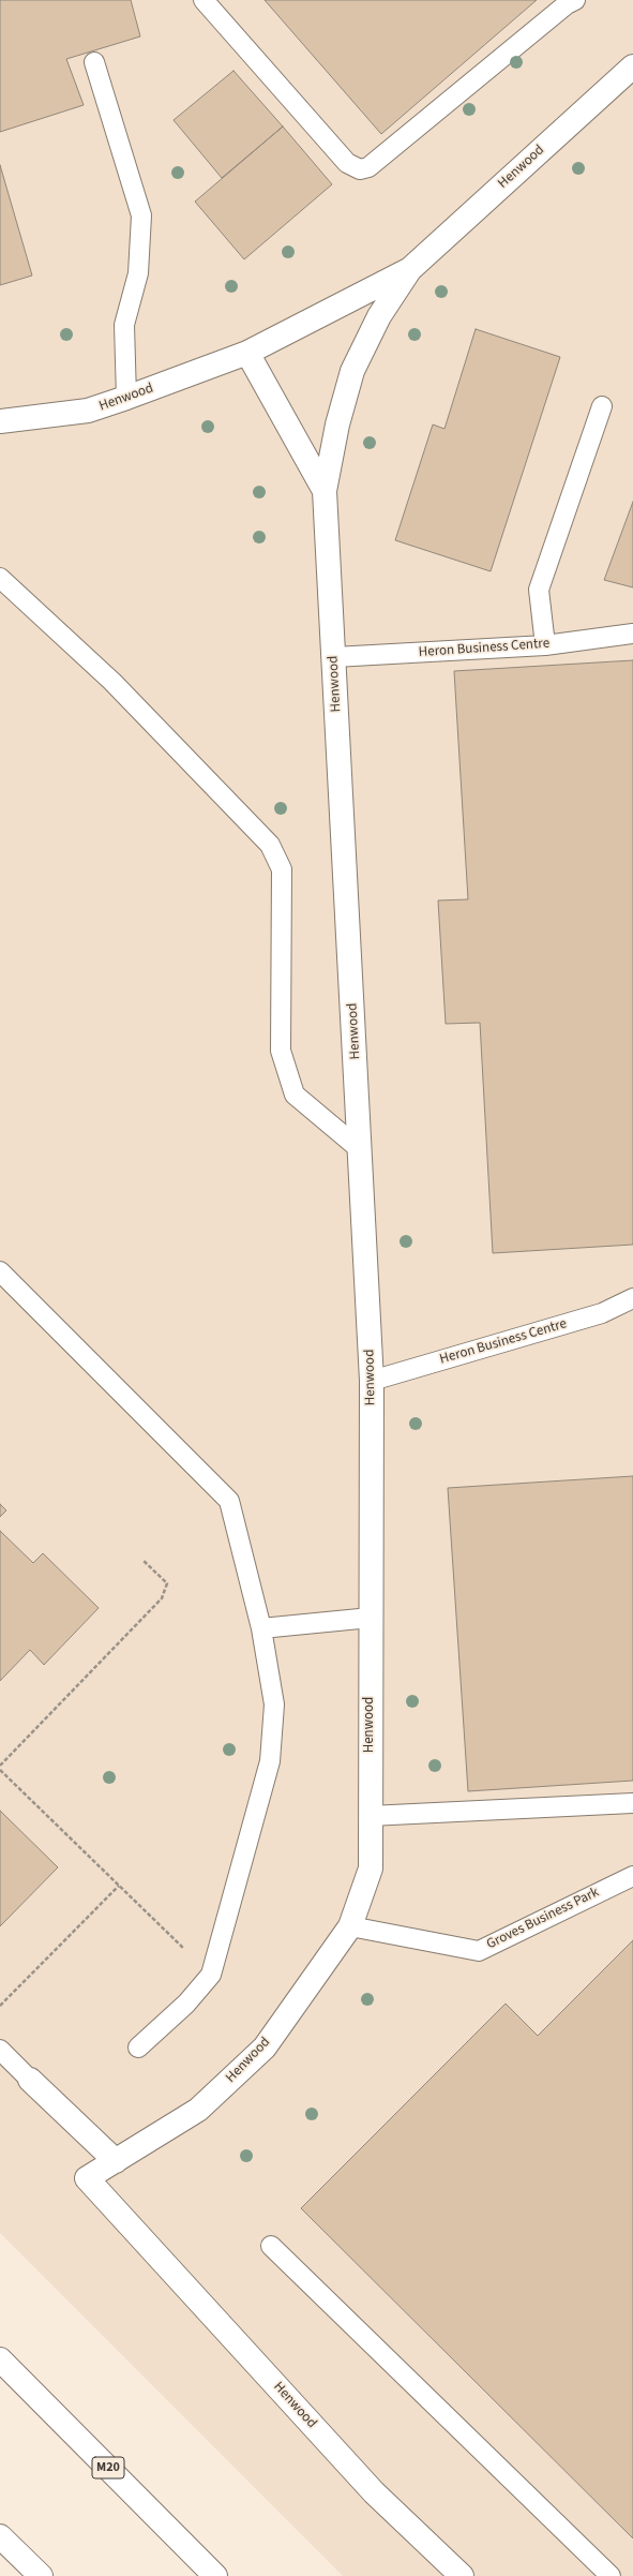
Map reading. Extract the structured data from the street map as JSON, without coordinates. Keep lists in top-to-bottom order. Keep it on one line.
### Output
{"streets":{"main road":["Henwood","M20"],"lane":["Heron Business Centre","Groves Business Park"]},"crossings":[["Henwood","Heron Business Centre"],["Henwood","Groves Business Park"]]}
